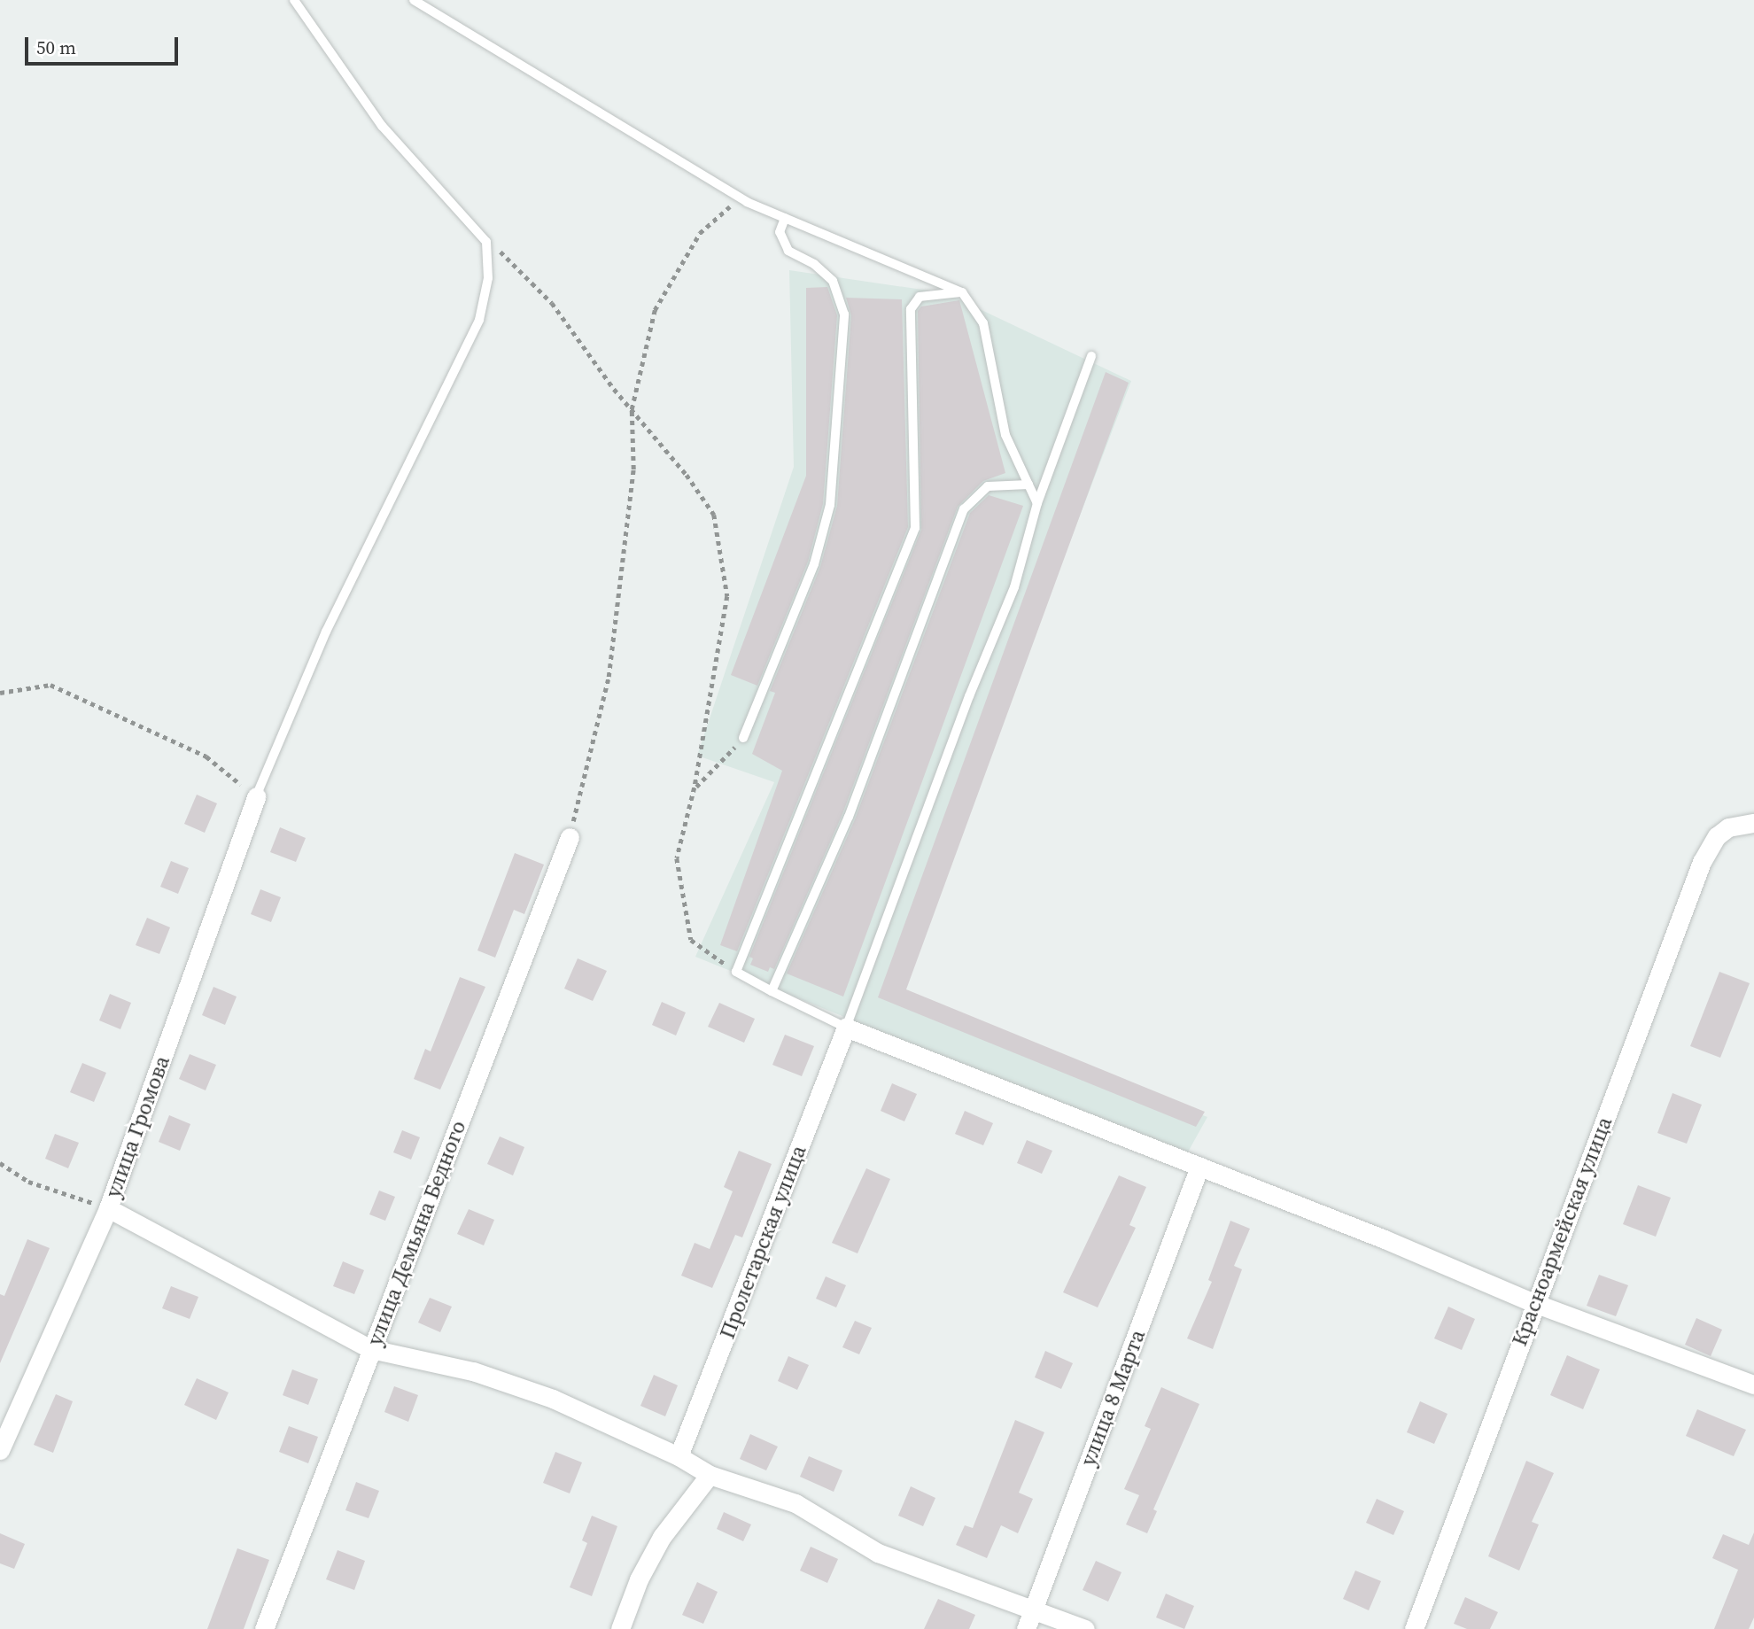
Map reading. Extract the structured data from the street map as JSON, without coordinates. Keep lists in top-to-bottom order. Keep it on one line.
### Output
{"streets":{"street":["улица Громова","Красноармейская улица","улица Демьяна Бедного","Пролетарская улица","улица 8 Марта"]},"scale_bar":"50 m"}
